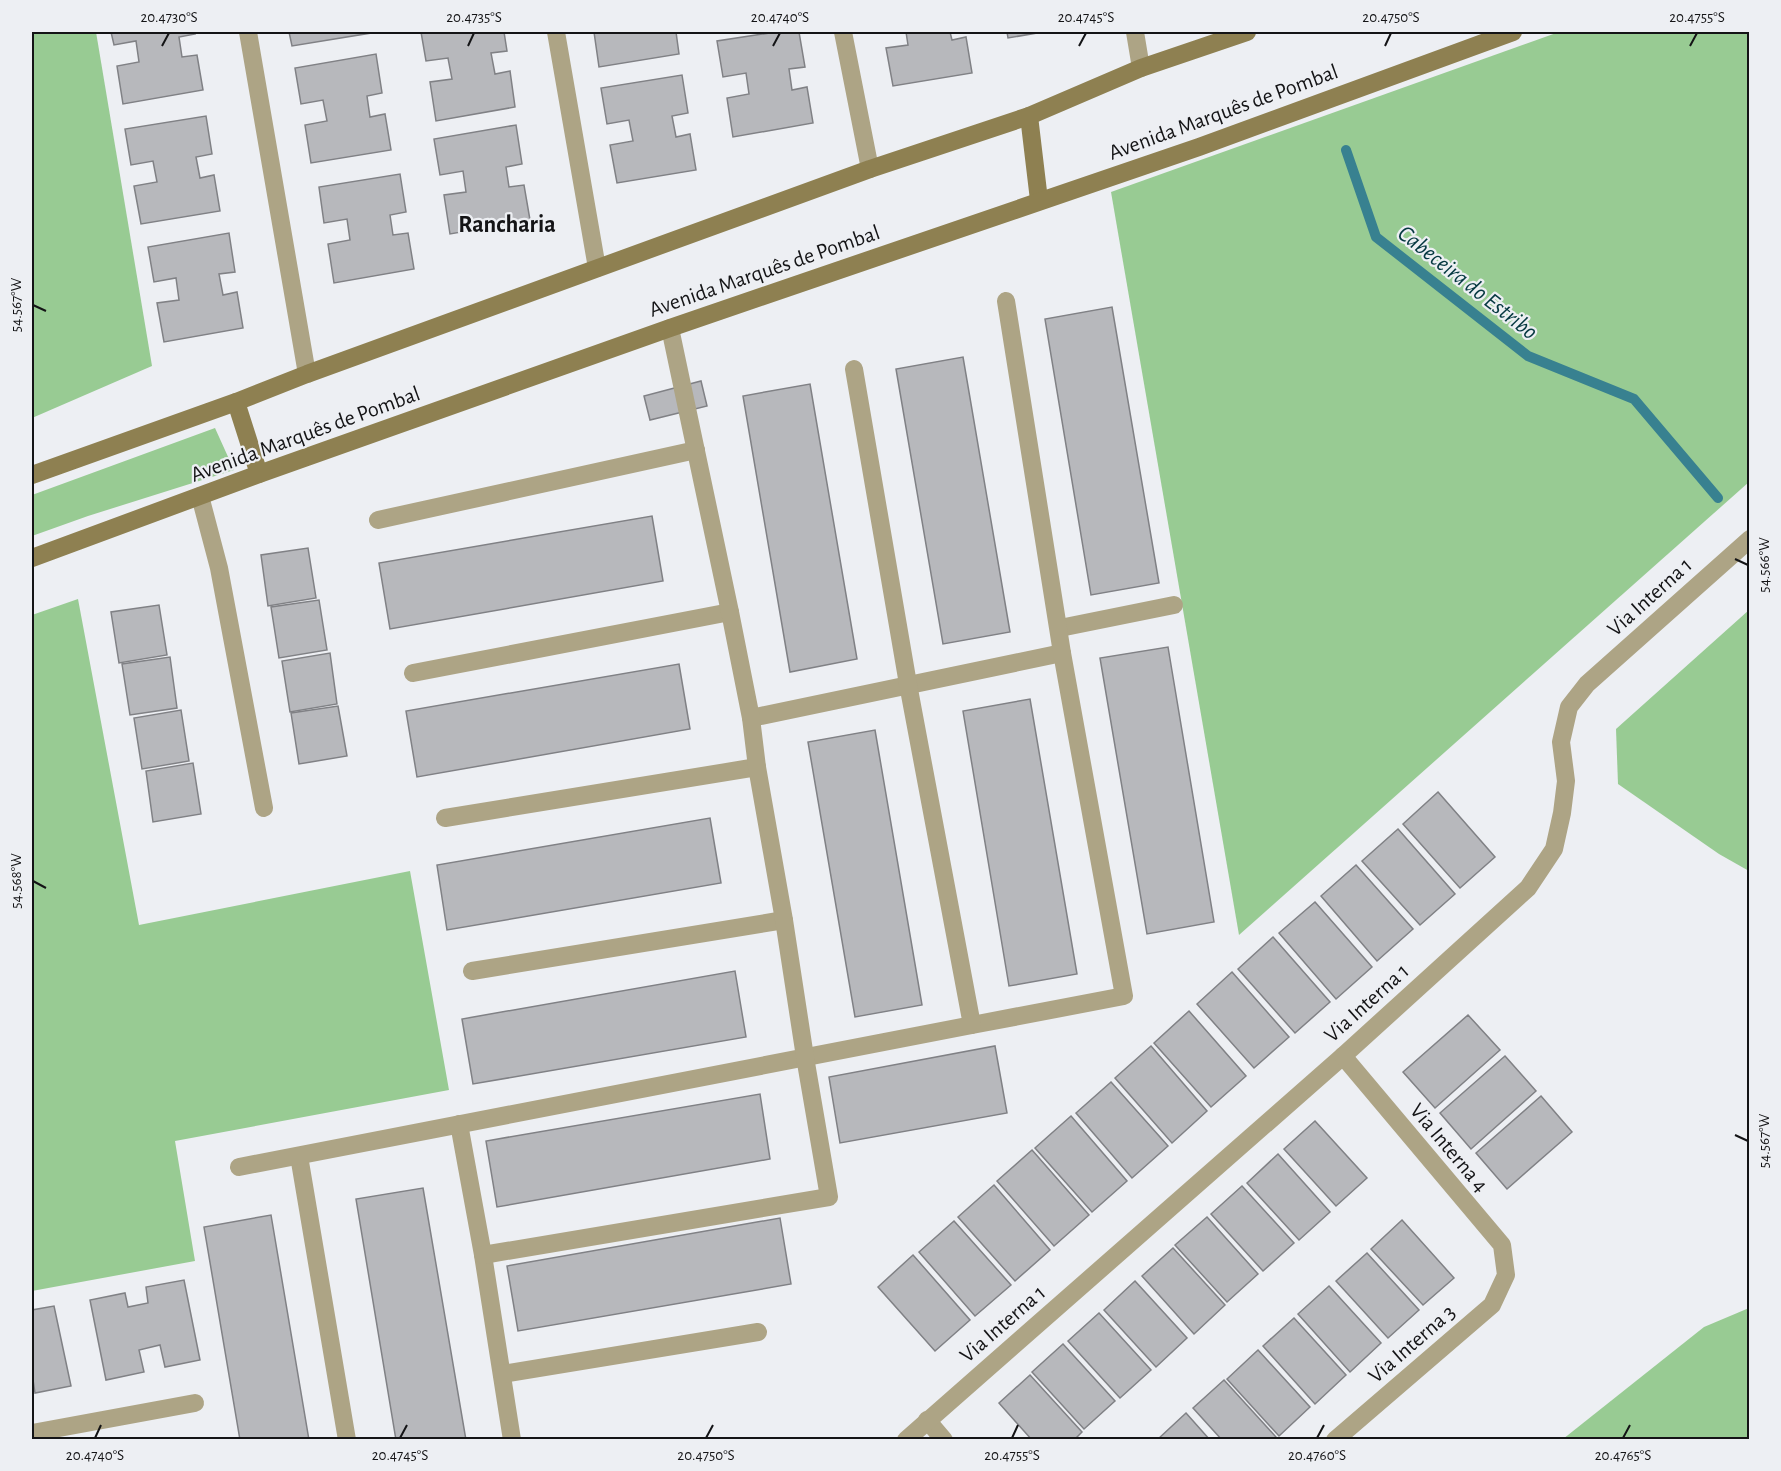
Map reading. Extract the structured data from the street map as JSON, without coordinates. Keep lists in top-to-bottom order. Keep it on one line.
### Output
{"streets":{"main road":["Avenida Marquês de Pombal"],"street":["Via Interna 1","Via Interna 4","Via Interna 3"]},"crossings":[["Via Interna 1","Via Interna 4"],["Via Interna 4","Via Interna 3"]],"districts":["Rancharia"],"water":["Cabeceira do Estribo"],"coordinates":["20.4730°S","20.4735°S","20.4740°S","20.4745°S","20.4750°S","20.4755°S","54.567°W","54.566°W","54.568°W","20.4760°S","20.4765°S"]}
